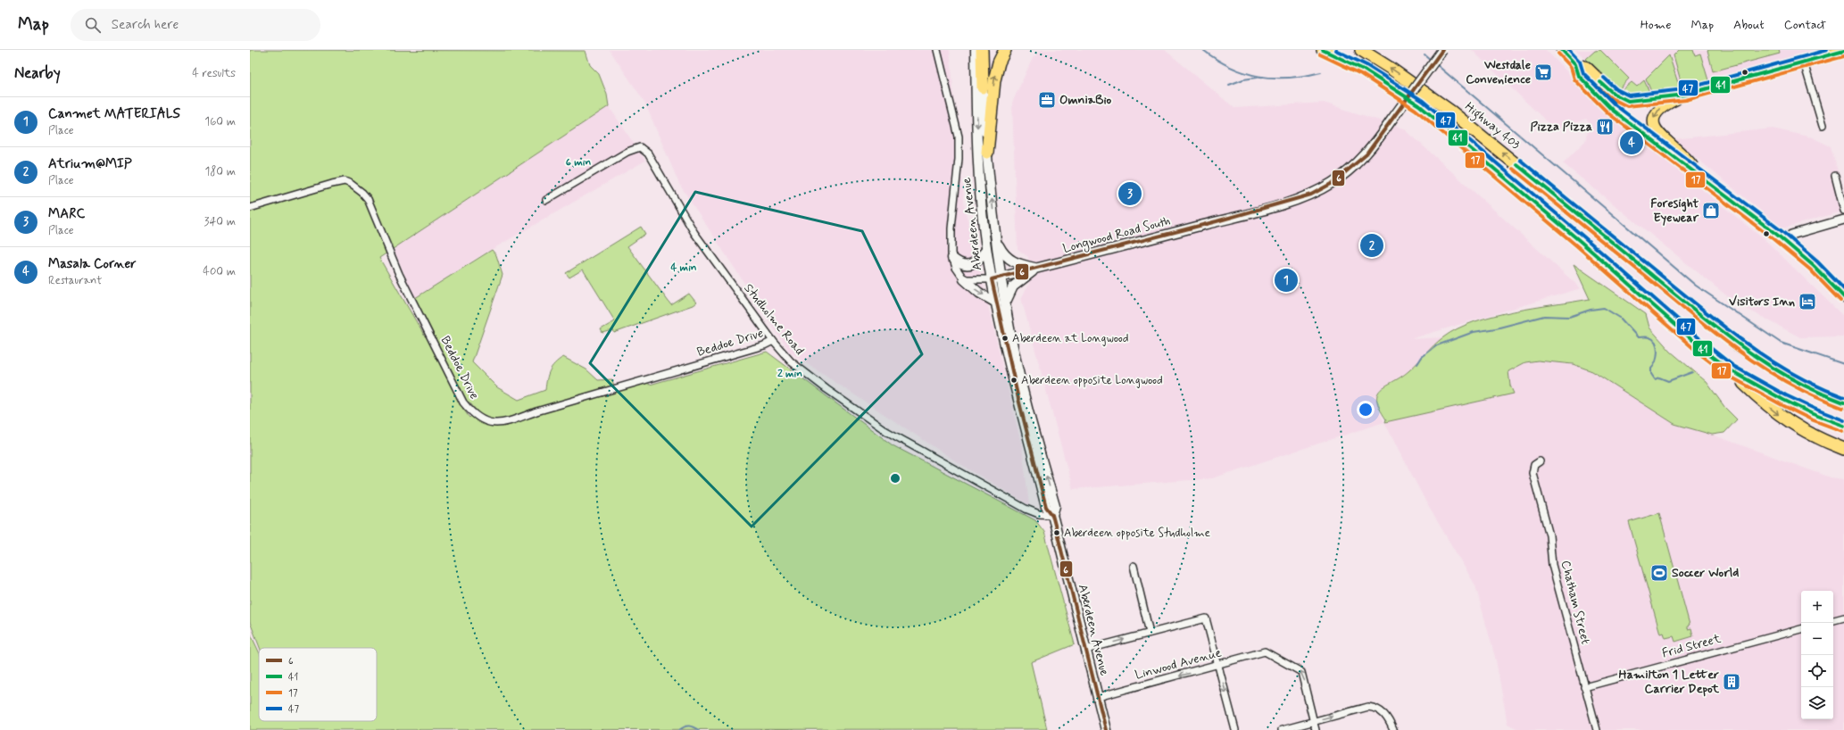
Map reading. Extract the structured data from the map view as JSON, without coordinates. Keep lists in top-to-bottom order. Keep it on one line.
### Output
{"streets":{"highway":["Highway 403"],"main road":["Aberdeen Avenue","Longwood Road South"],"street":["Studholme Road","Beddoe Drive","Chatham Street","Frid Street","Linwood Avenue"]},"crossings":[["Aberdeen Avenue","Longwood Road South"],["Aberdeen Avenue","Studholme Road"],["Aberdeen Avenue","Linwood Avenue"],["Studholme Road","Beddoe Drive"],["Chatham Street","Frid Street"]],"one_way":["Linwood Avenue"],"places":{"supermarket":["Westdale Convenience"],"office":["OmniaBio"],"restaurant":["Pizza Pizza"],"shop":["Foresight Eyewear"],"hotel":["Visitors Inn"],"other":["Aberdeen at Longwood","Aberdeen opposite Longwood","Aberdeen opposite Studholme"],"sports":["Soccer World"],"building":["Hamilton 1 Letter Carrier Depot"]},"lines":["transit line 6","transit line 41","transit line 47","transit line 17"],"legend":["6","41","17","47"],"page":{"header":"Map","search":"Search here","nav":["Home","Map","About","Contact"],"heading":["Nearby","4 results"],"list":[{"mark":"1","name":"Canmet MATERIALS","note":"Place","value":"160 m"},{"mark":"2","name":"Atrium@MIP","note":"Place","value":"180 m"},{"mark":"3","name":"MARC","note":"Place","value":"340 m"},{"mark":"4","name":"Masala Corner","note":"Restaurant","value":"400 m"}],"pins":["4","3","2","1"],"map_buttons":["+","−"]},"rings":["6 min","4 min","2 min"]}
